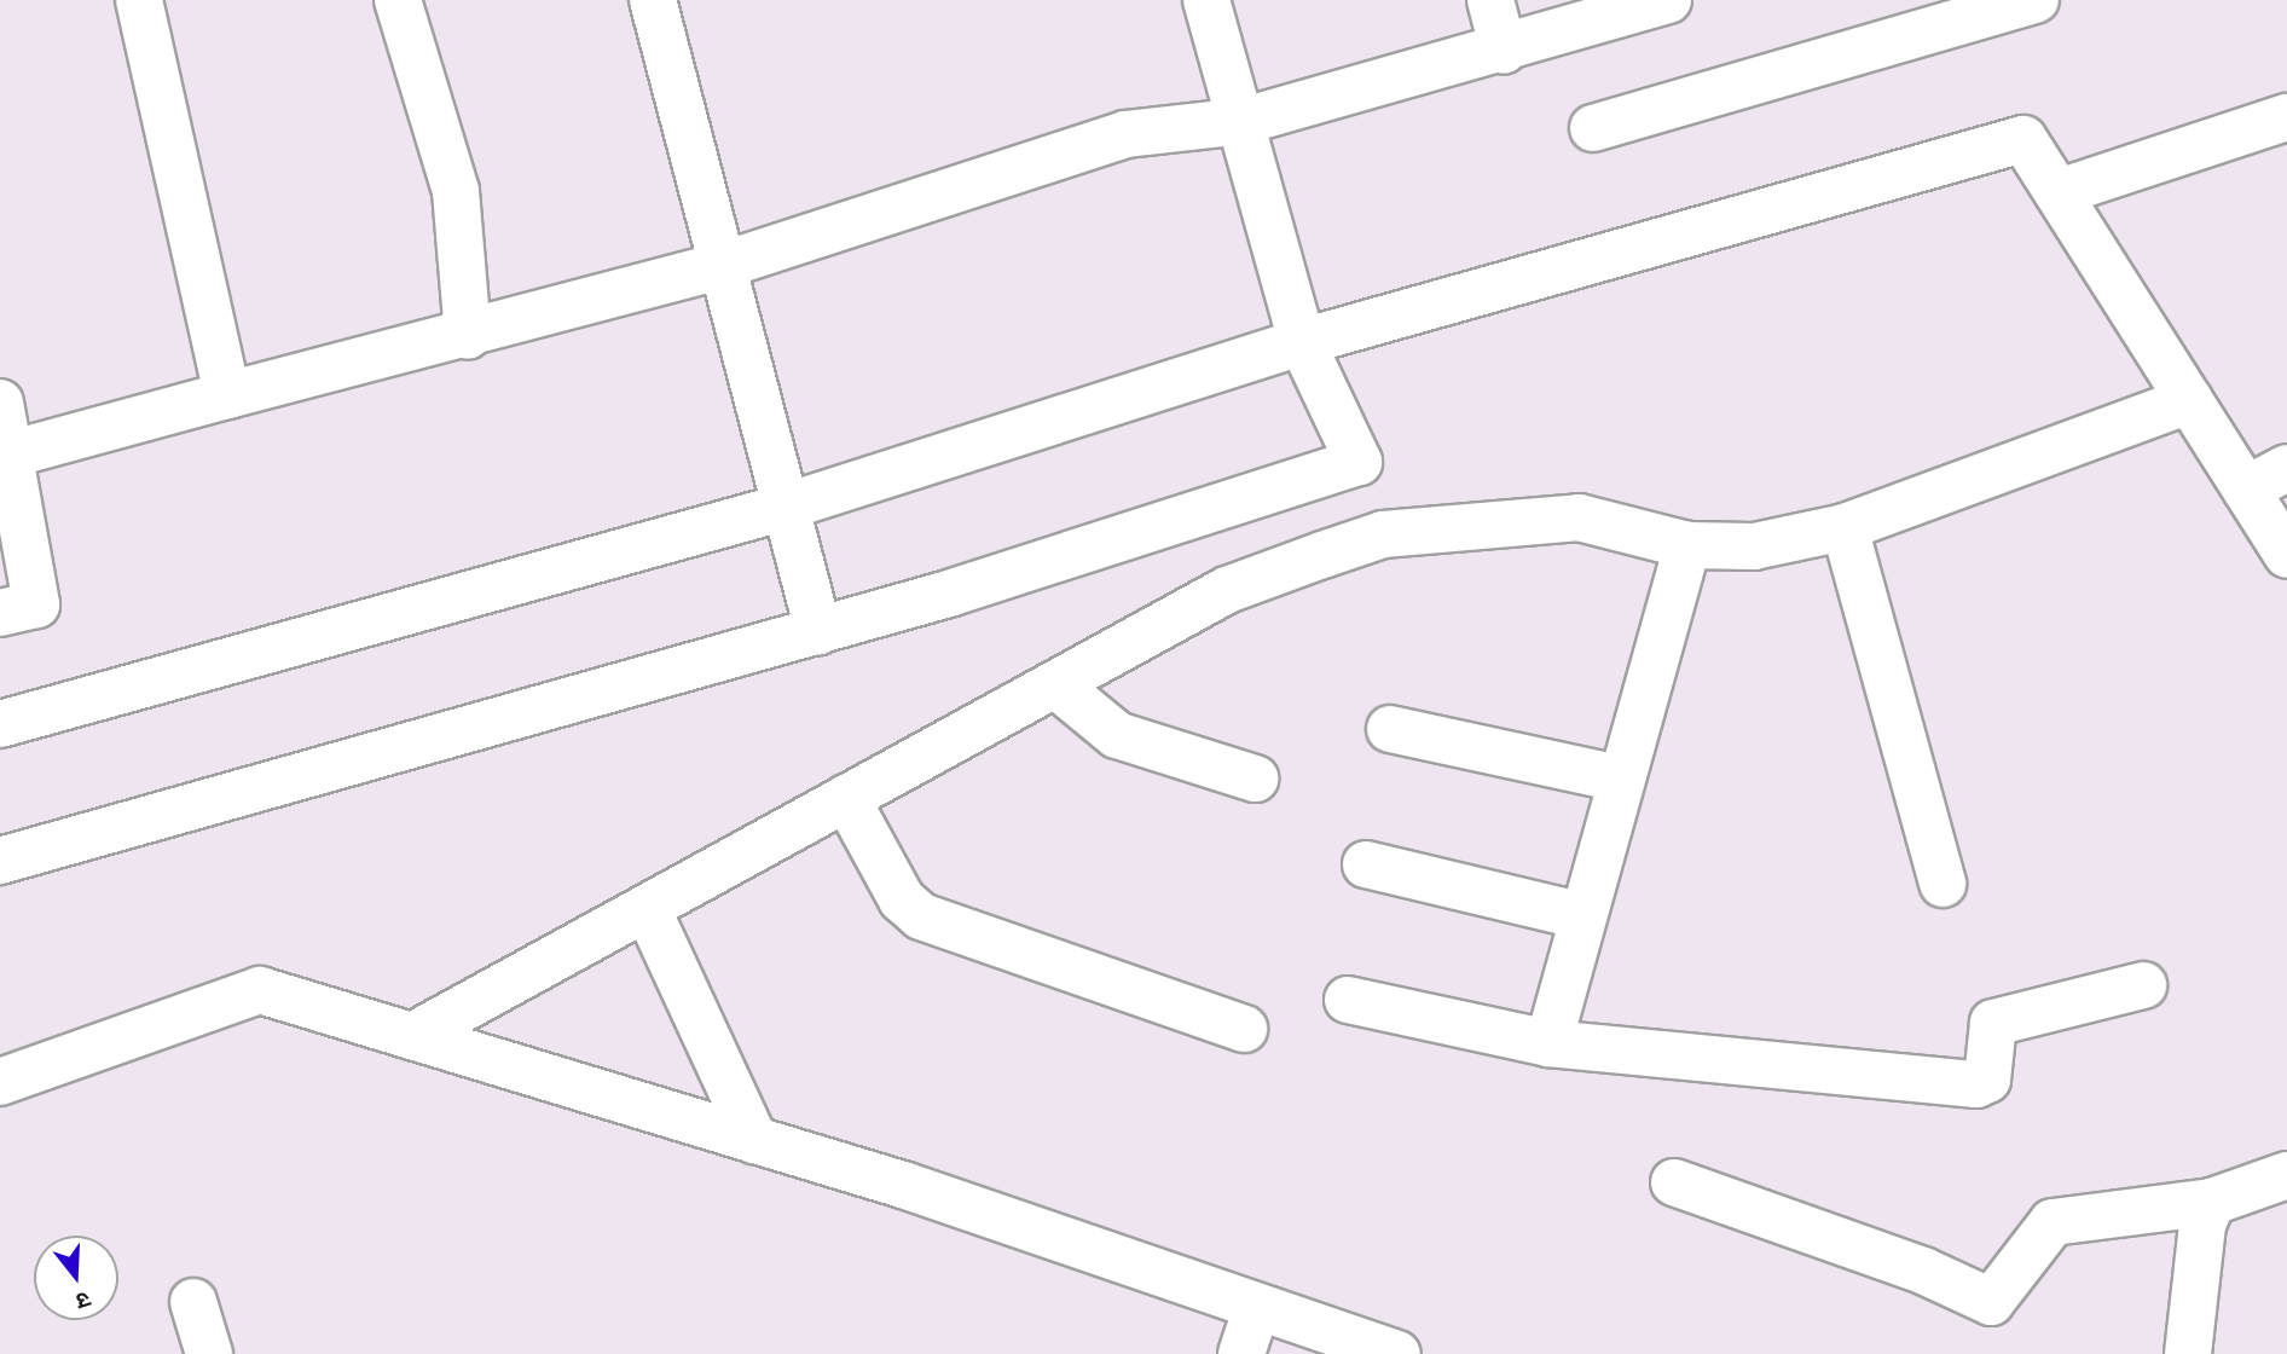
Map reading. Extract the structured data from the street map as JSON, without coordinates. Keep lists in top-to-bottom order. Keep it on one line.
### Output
{"north":"bottom"}
